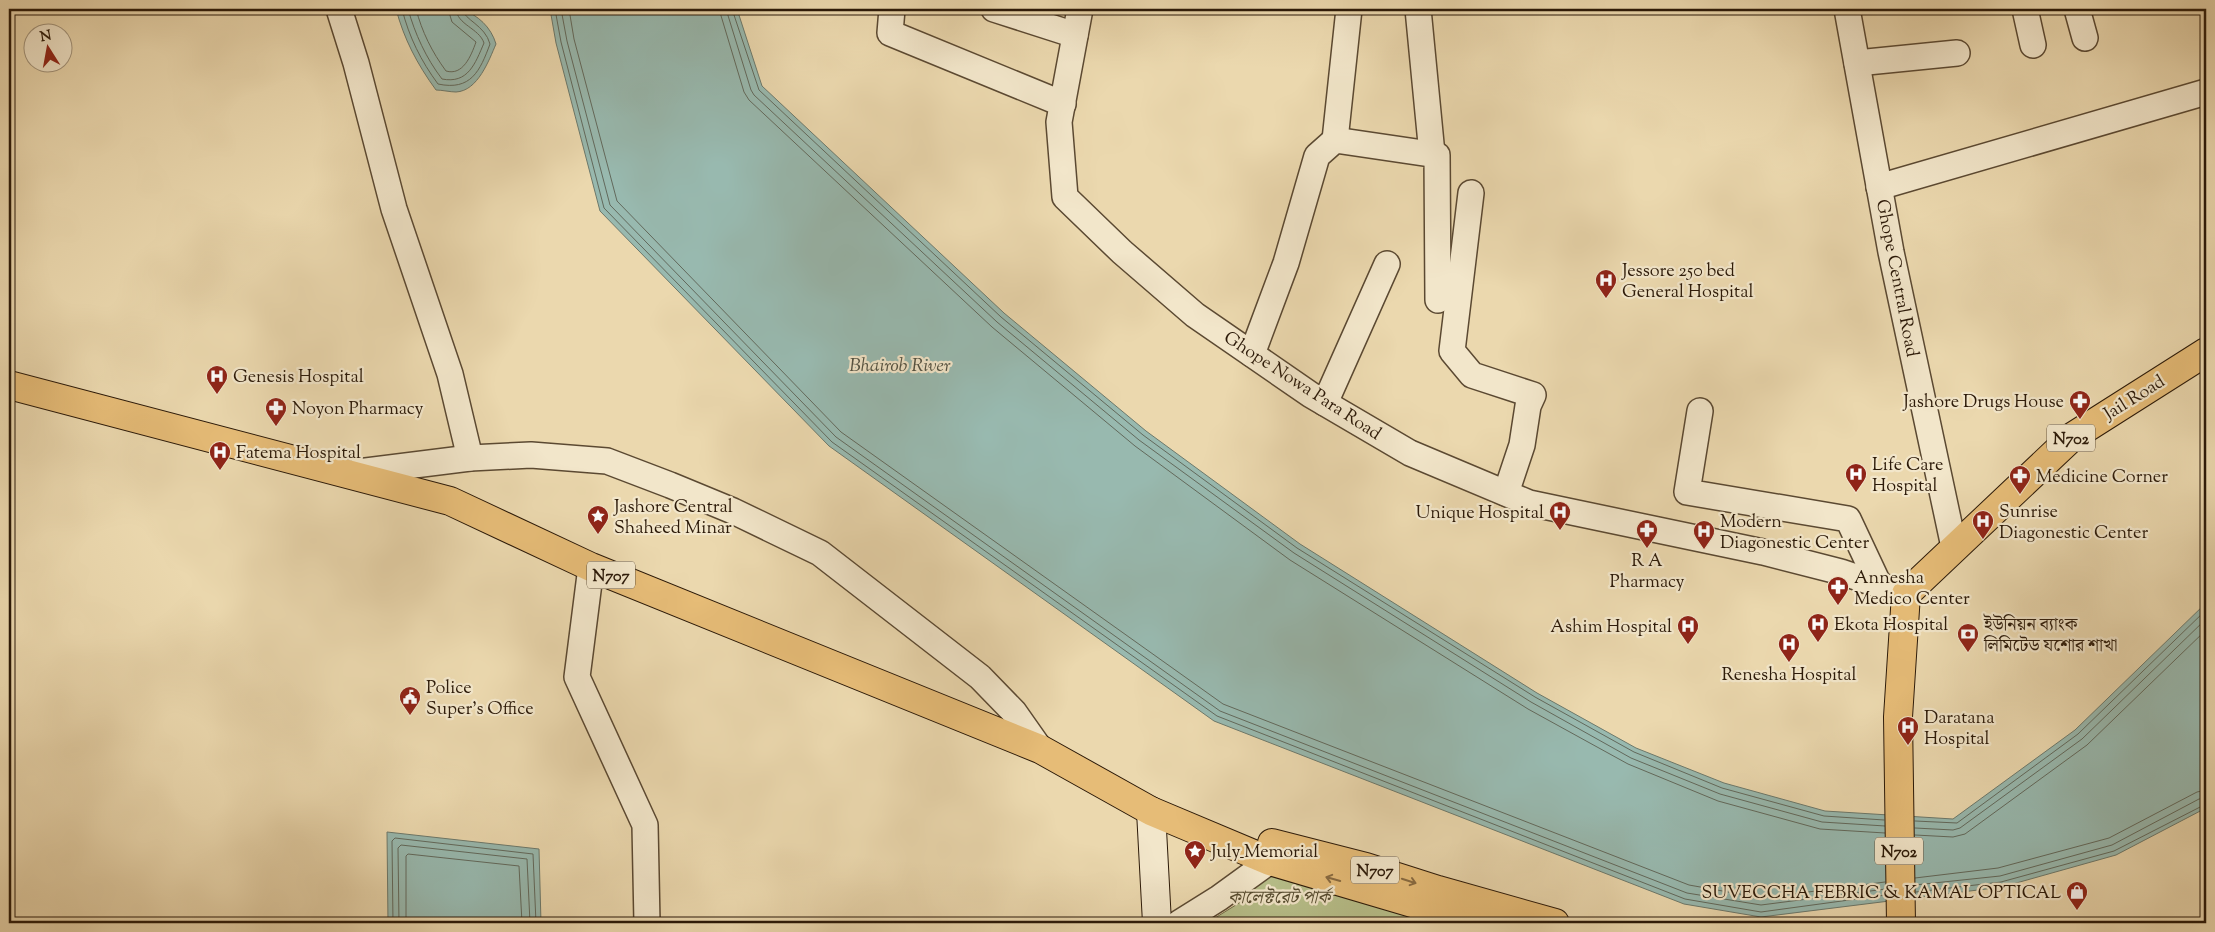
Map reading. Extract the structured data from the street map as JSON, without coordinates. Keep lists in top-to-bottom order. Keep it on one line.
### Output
{"streets":{"highway":["Jail Road","N702","N707"],"street":["Ghope Central Road","Ghope Nowa Para Road"]},"crossings":[["Ghope Central Road","Jail Road"],["Ghope Central Road","N702"],["Ghope Nowa Para Road","N702"],["Jail Road","N702"]],"water":["Bhairob River"],"parks":["কালেক্টরেট পার্ক"],"places":{"hospital":["Jessore 250 bed General Hospital","Genesis Hospital","Fatema Hospital","Life Care Hospital","Unique Hospital","Sunrise Diagonestic Center","Modern Diagonestic Center","Ekota Hospital","Ashim Hospital","Renesha Hospital","Daratana Hospital"],"pharmacy":["Jashore Drugs House","Noyon Pharmacy","Medicine Corner","R A Pharmacy","Annesha Medico Center"],"place":["Jashore Central Shaheed Minar","July_Memorial"],"bank":["ইউনিয়ন ব্যাংক লিমিটেড যশোর শাখা"],"public building":["Police Super's Office"],"shop":["SUVECCHA FEBRIC & KAMAL OPTICAL"]},"north":"top"}
